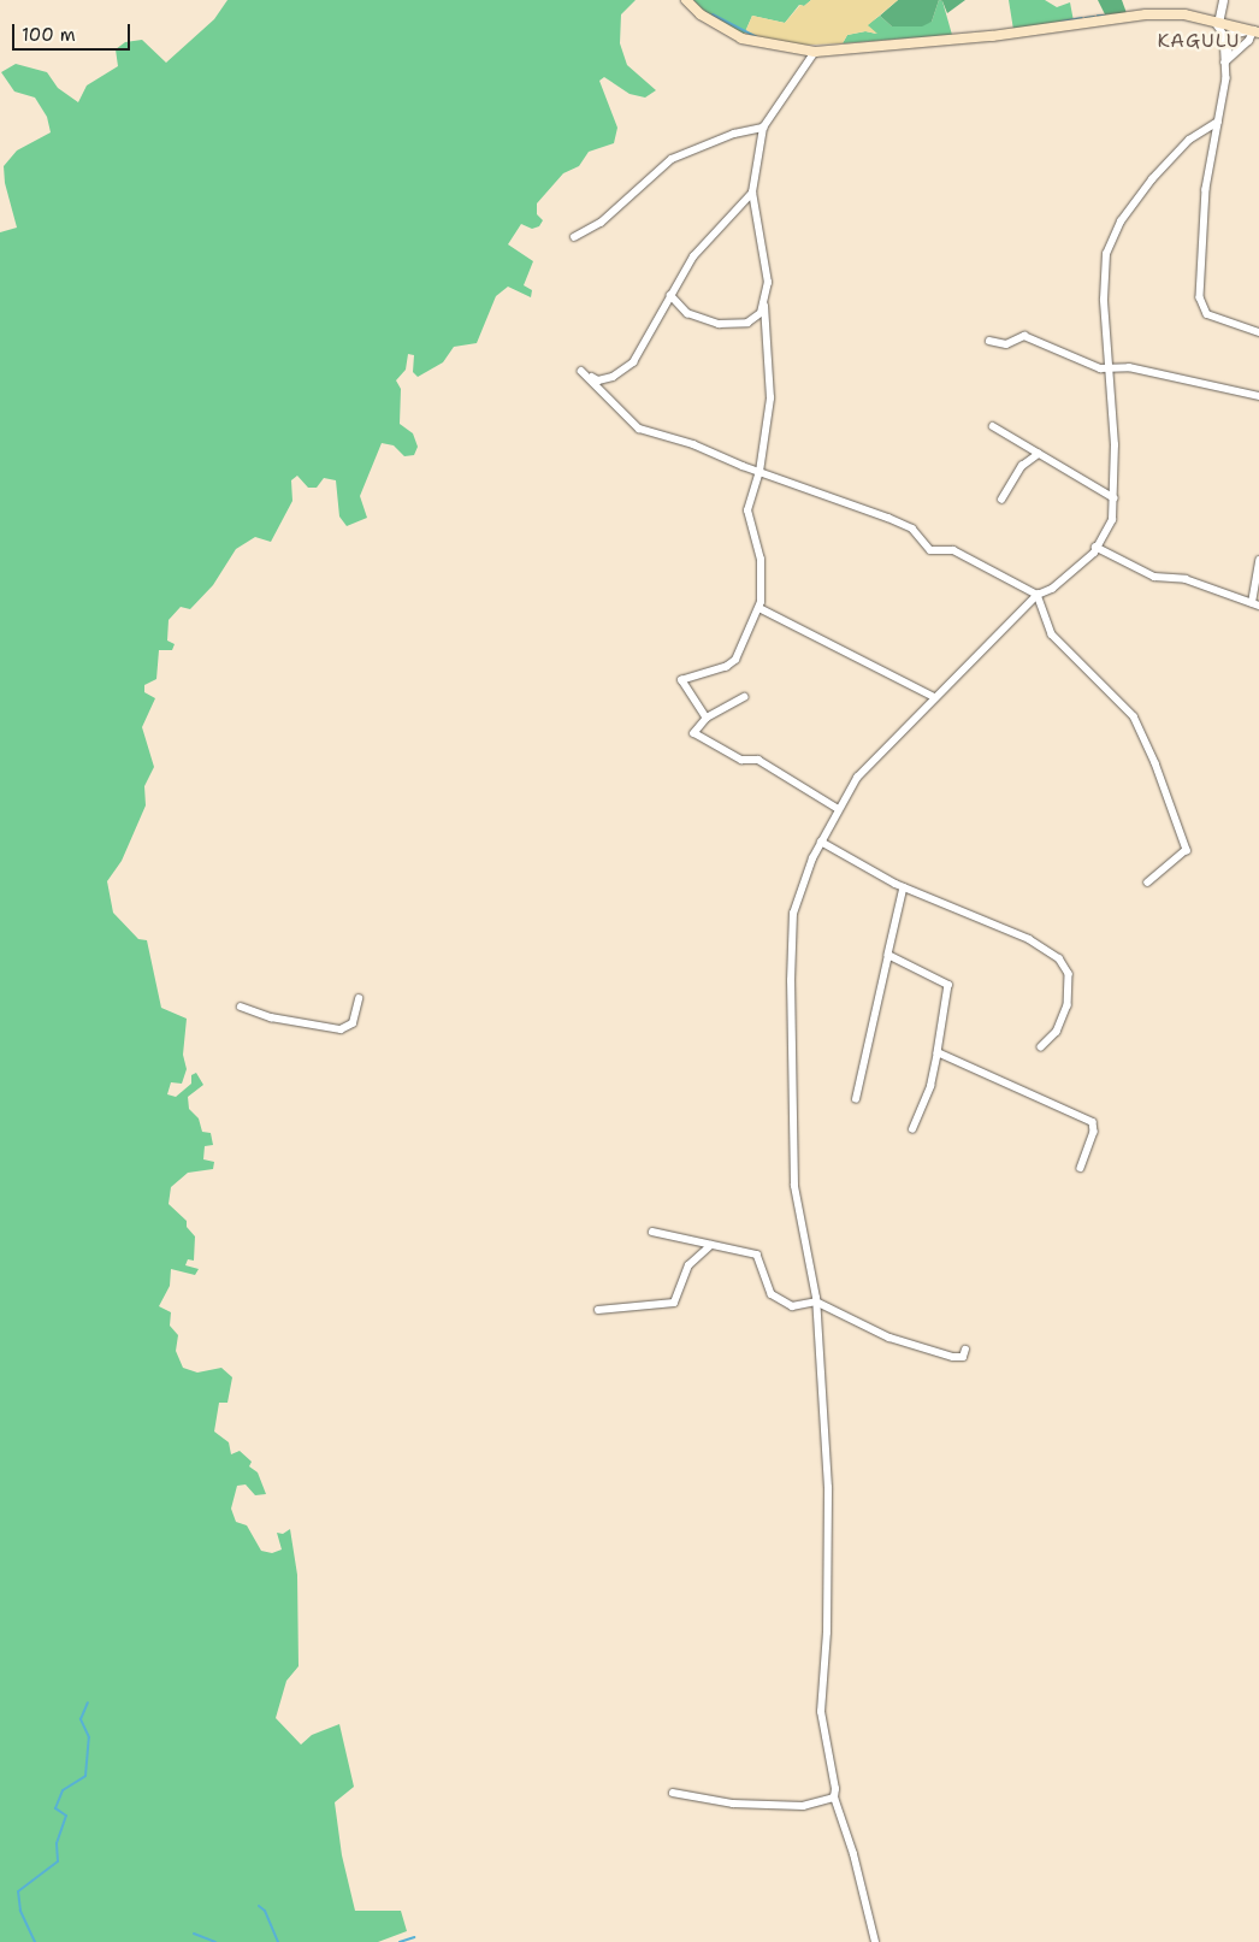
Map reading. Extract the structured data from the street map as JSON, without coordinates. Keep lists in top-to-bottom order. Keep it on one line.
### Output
{"districts":["KAGULU"],"scale_bar":"100 m"}
